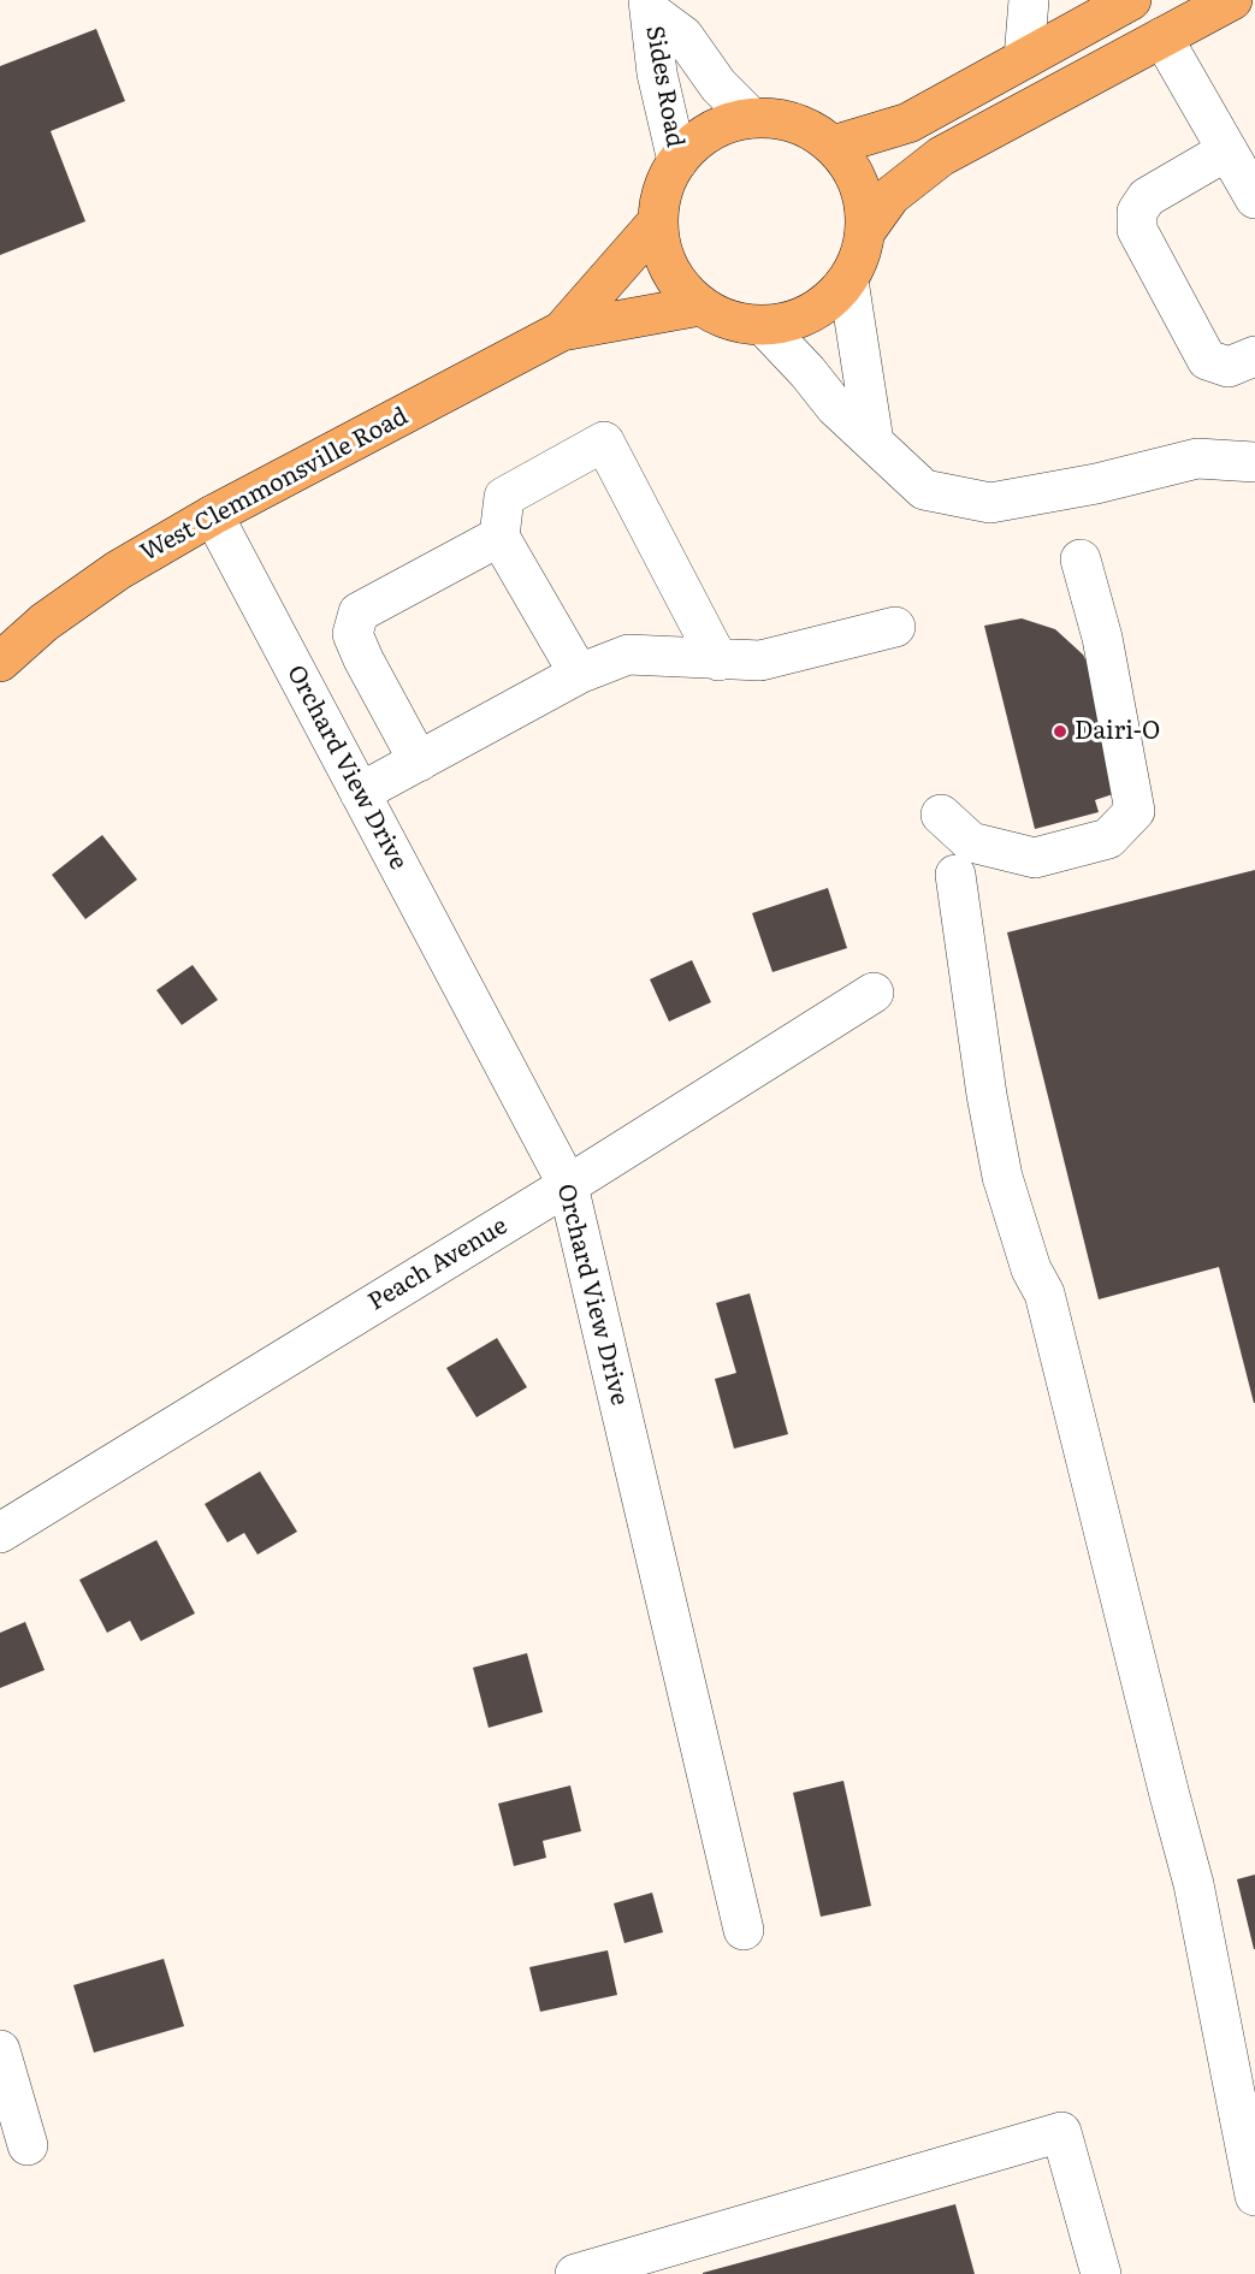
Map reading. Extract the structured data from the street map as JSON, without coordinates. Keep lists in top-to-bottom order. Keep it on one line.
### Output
{"streets":{"main road":["West Clemmonsville Road"],"street":["Sides Road","Orchard View Drive","Peach Avenue"]},"crossings":[["Sides Road","West Clemmonsville Road"],["West Clemmonsville Road","Orchard View Drive"],["Orchard View Drive","Peach Avenue"]],"places":["Dairi-O"]}
